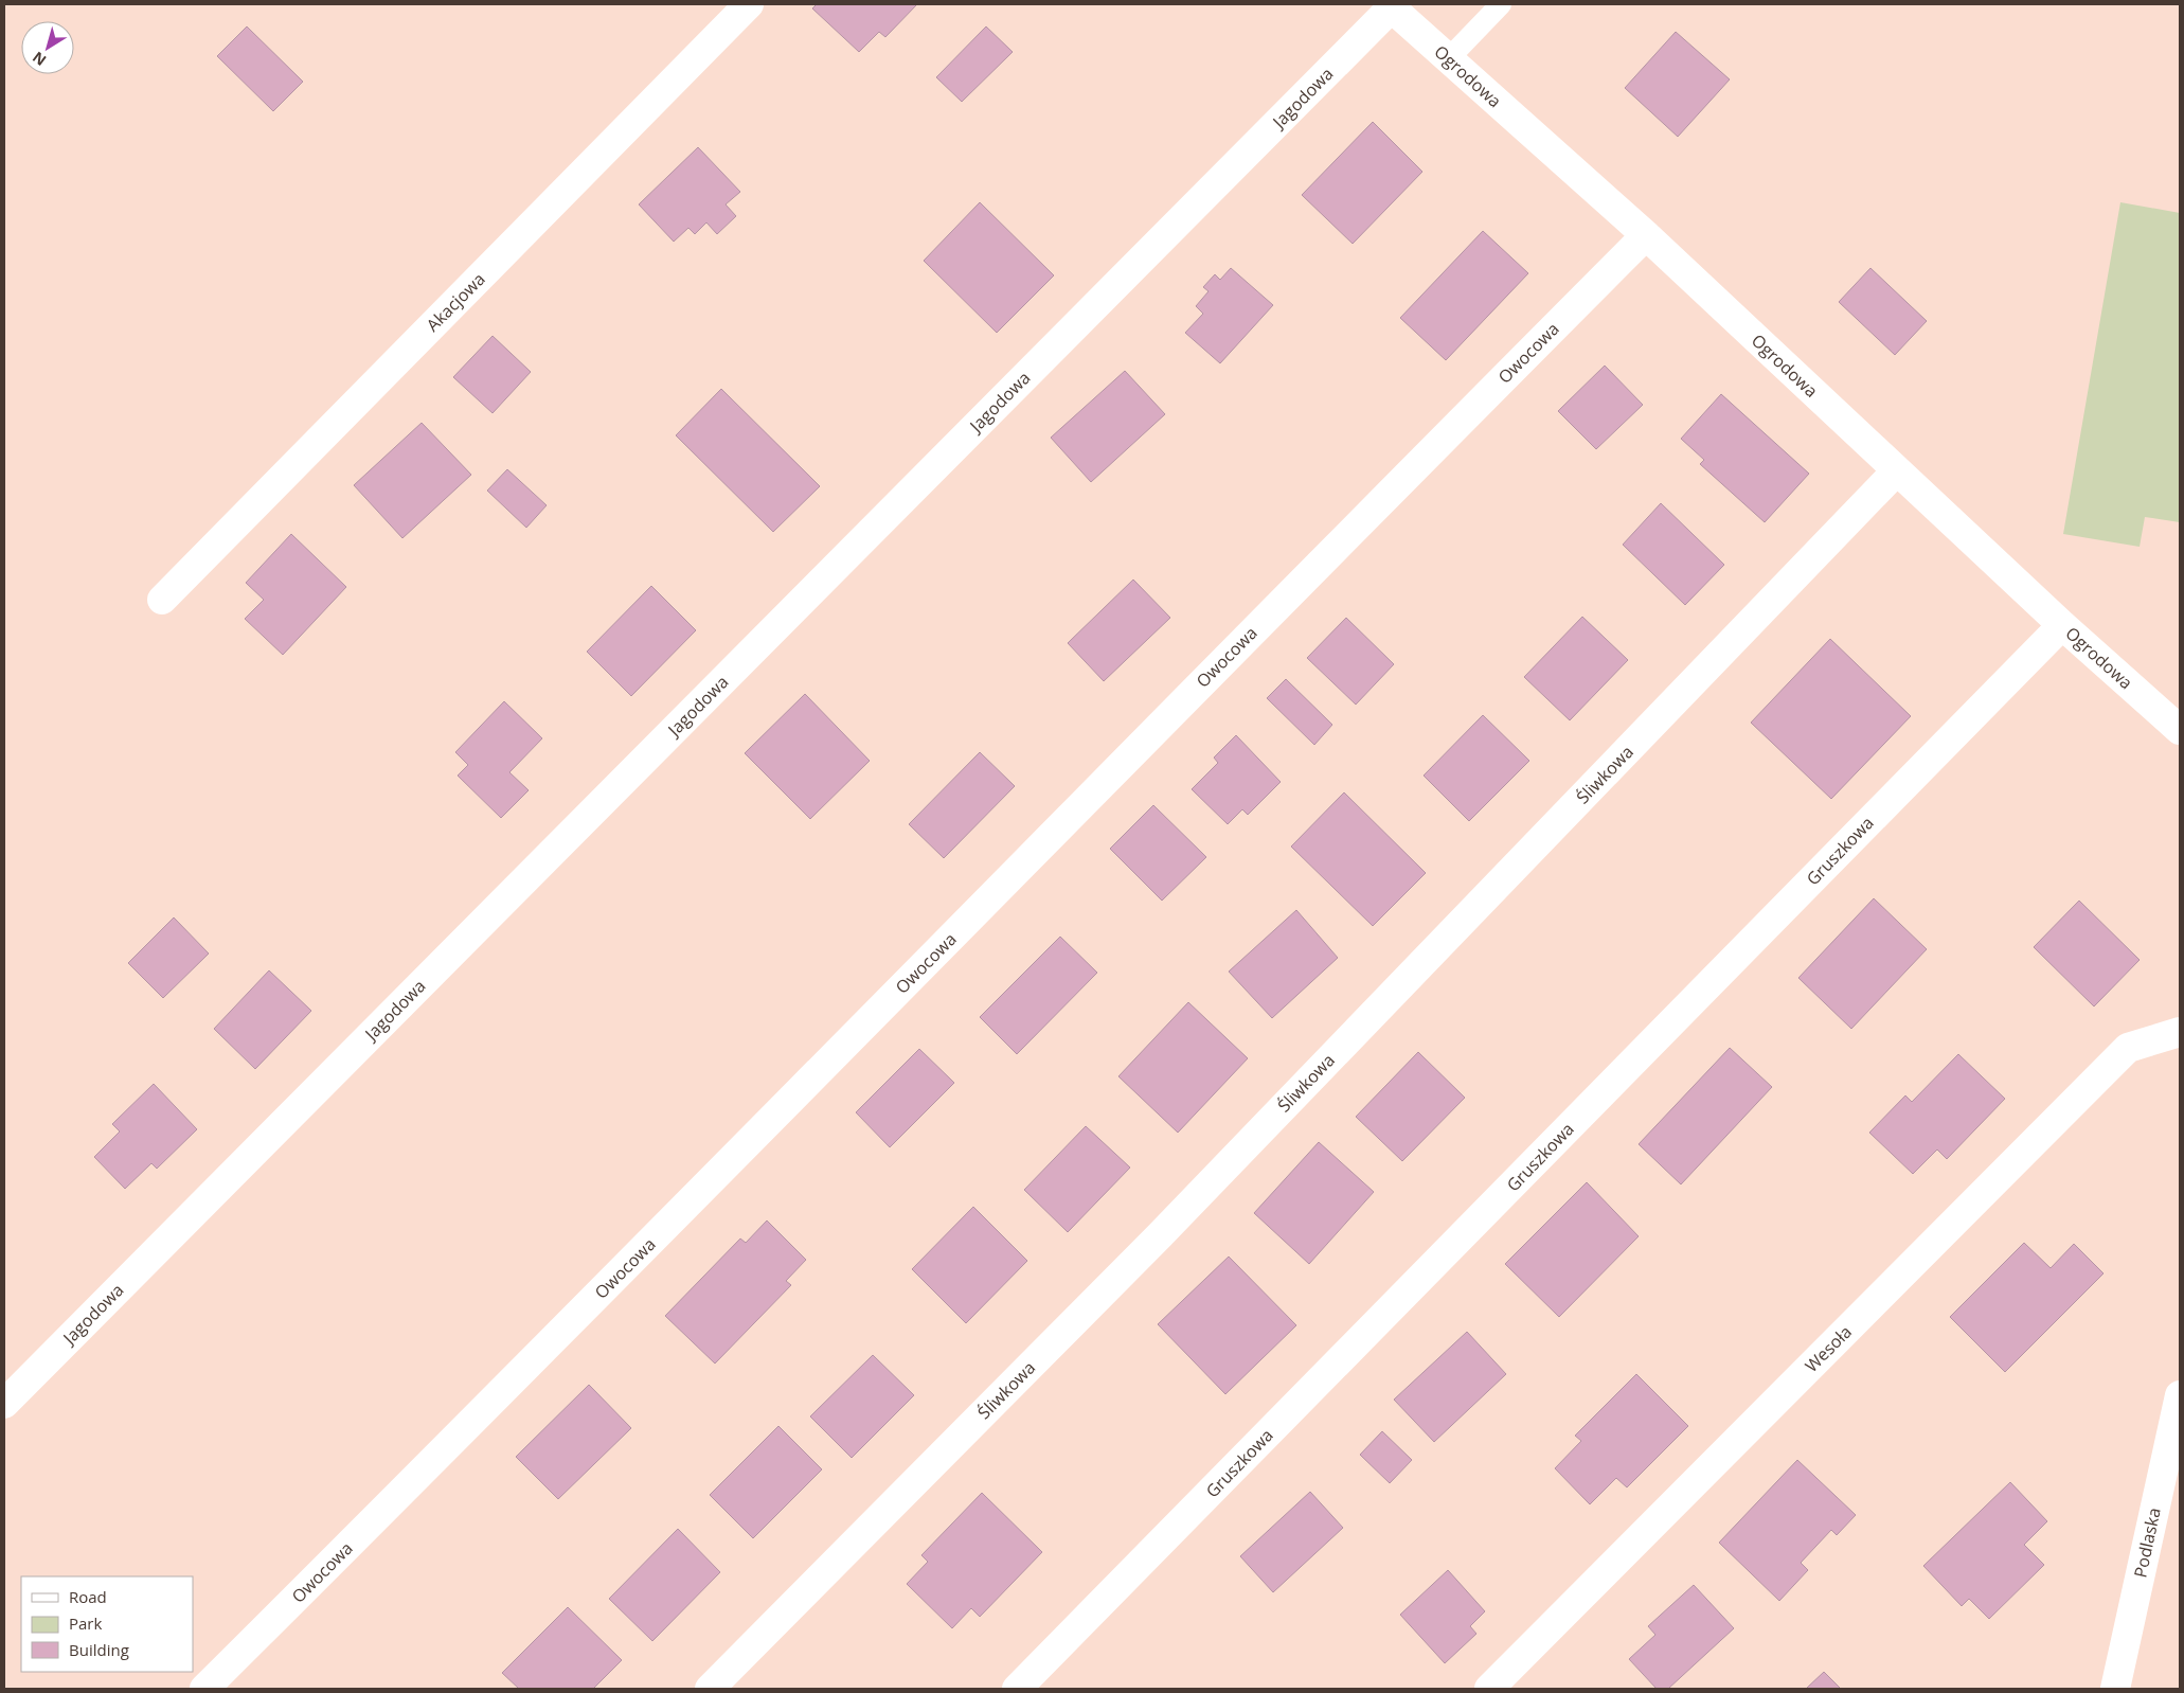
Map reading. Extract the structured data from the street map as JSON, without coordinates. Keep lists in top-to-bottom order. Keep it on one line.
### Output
{"streets":{"street":["Ogrodowa","Jagodowa","Akacjowa","Owocowa","Śliwkowa","Gruszkowa","Wesoła","Podlaska"]},"crossings":[["Ogrodowa","Jagodowa"],["Ogrodowa","Owocowa"],["Ogrodowa","Śliwkowa"],["Ogrodowa","Gruszkowa"]],"legend":["Road","Park","Building"],"north":"bottom left"}
